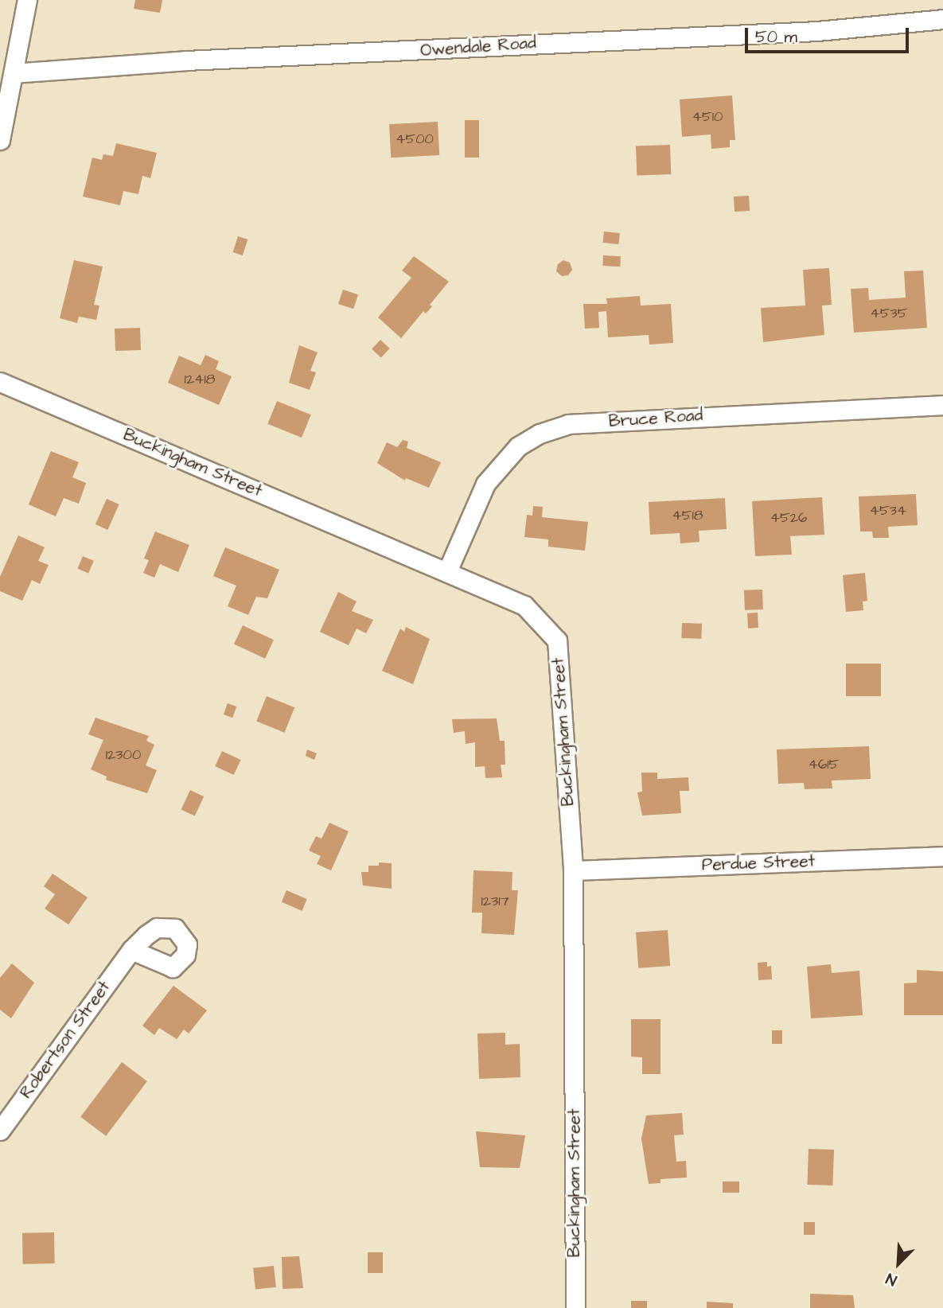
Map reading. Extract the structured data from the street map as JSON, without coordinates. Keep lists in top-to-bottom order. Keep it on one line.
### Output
{"streets":{"street":["Owendale Road","Bruce Road","Buckingham Street","Perdue Street","Robertson Street"]},"crossings":[["Bruce Road","Buckingham Street"],["Buckingham Street","Perdue Street"]],"house_numbers":["4510","4500","4535","12418","4534","4518","4526","12300","4615","12317"],"scale_bar":"50 m","north":"bottom left"}
